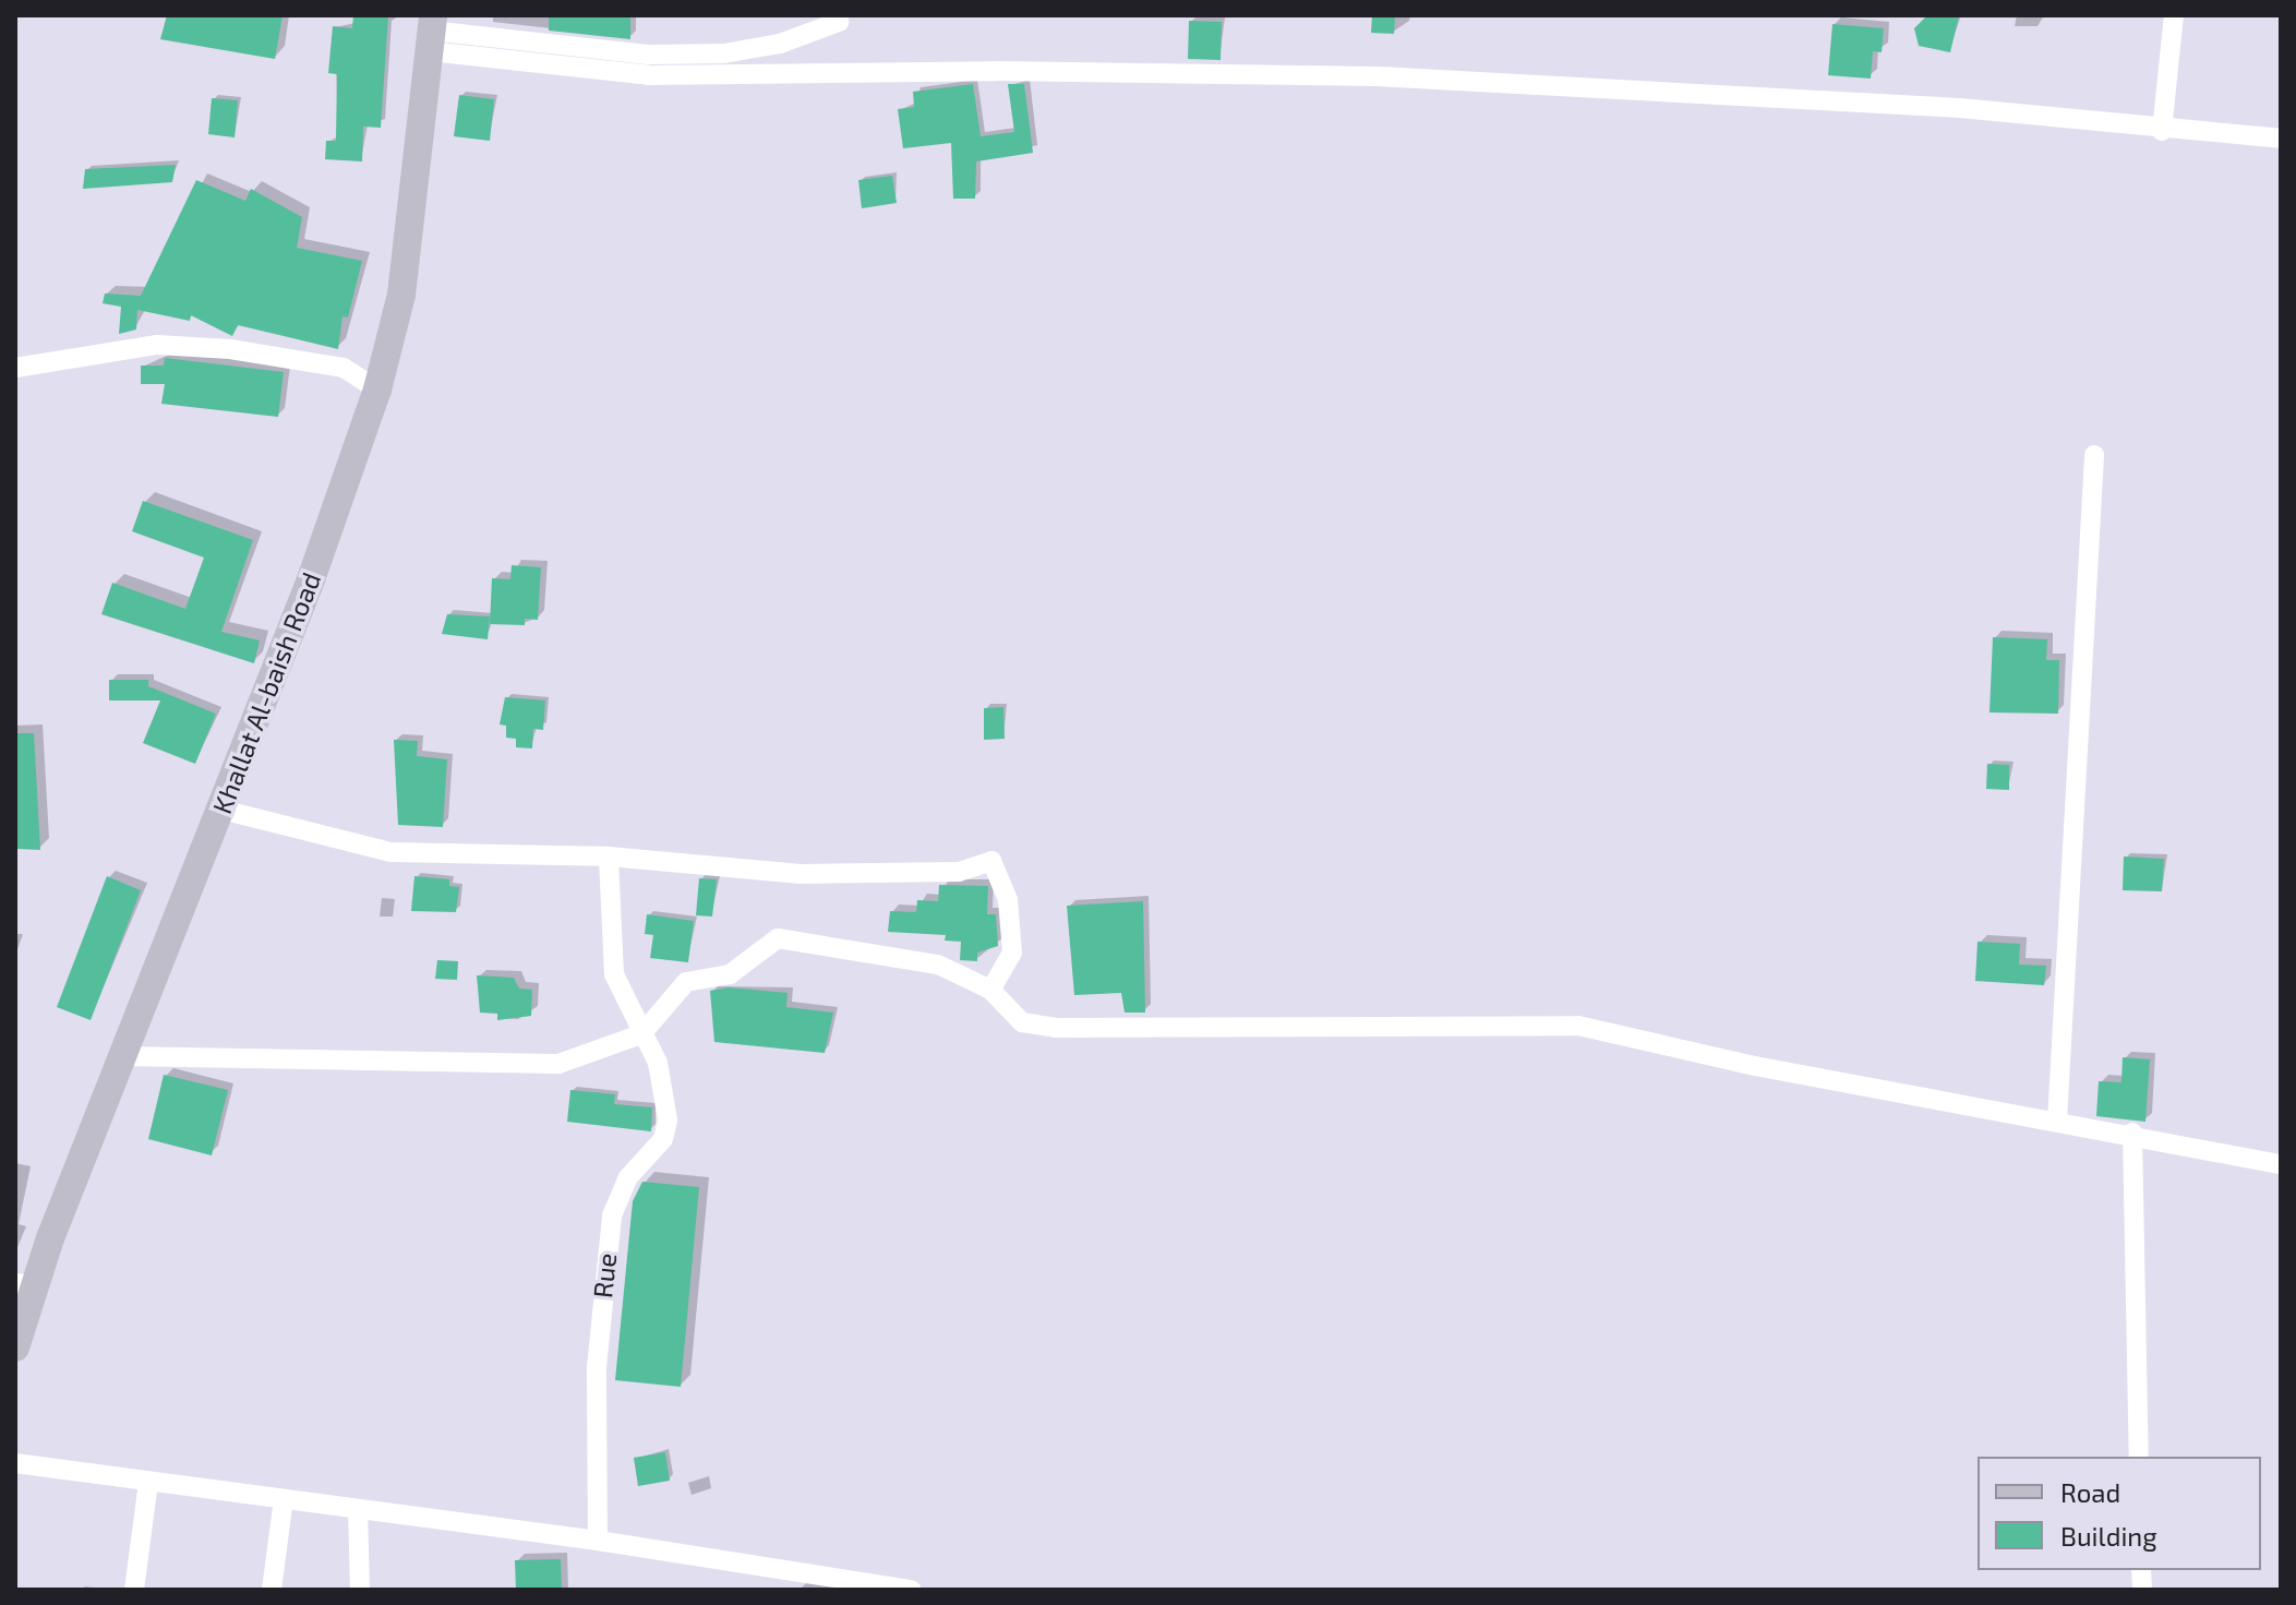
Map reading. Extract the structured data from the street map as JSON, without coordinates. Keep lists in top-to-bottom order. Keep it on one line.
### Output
{"streets":{"street":["Khallat Al-baish Road","Rue"]},"legend":["Road","Building"]}
